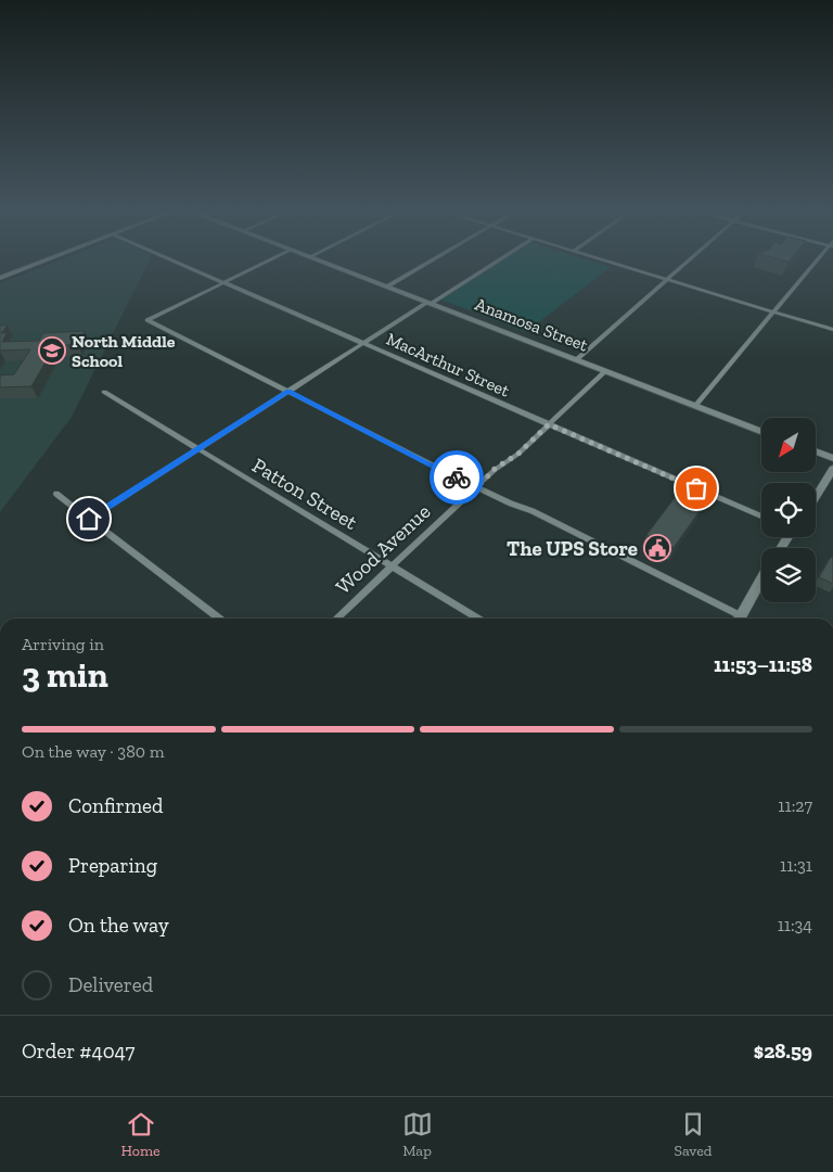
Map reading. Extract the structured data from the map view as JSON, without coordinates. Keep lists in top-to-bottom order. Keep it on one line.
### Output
{"streets":{"main road":["Anamosa Street"],"street":["MacArthur Street","Patton Street","Wood Avenue"]},"crossings":[["Anamosa Street","Wood Avenue"],["MacArthur Street","Wood Avenue"],["Patton Street","Wood Avenue"]],"places":{"school or university":["North Middle School"],"public building":["The UPS Store"]},"north":"bottom left","page":{"heading":["3 min","Arriving in","11:53–11:58"],"panel":["Order #4047","$28.59"],"bar":"On the way · 380 m","list":[["Confirmed","11:27"],["Preparing","11:31"],["On the way","11:34"],"Delivered"],"tabs":["Home","Map","Saved"]}}
